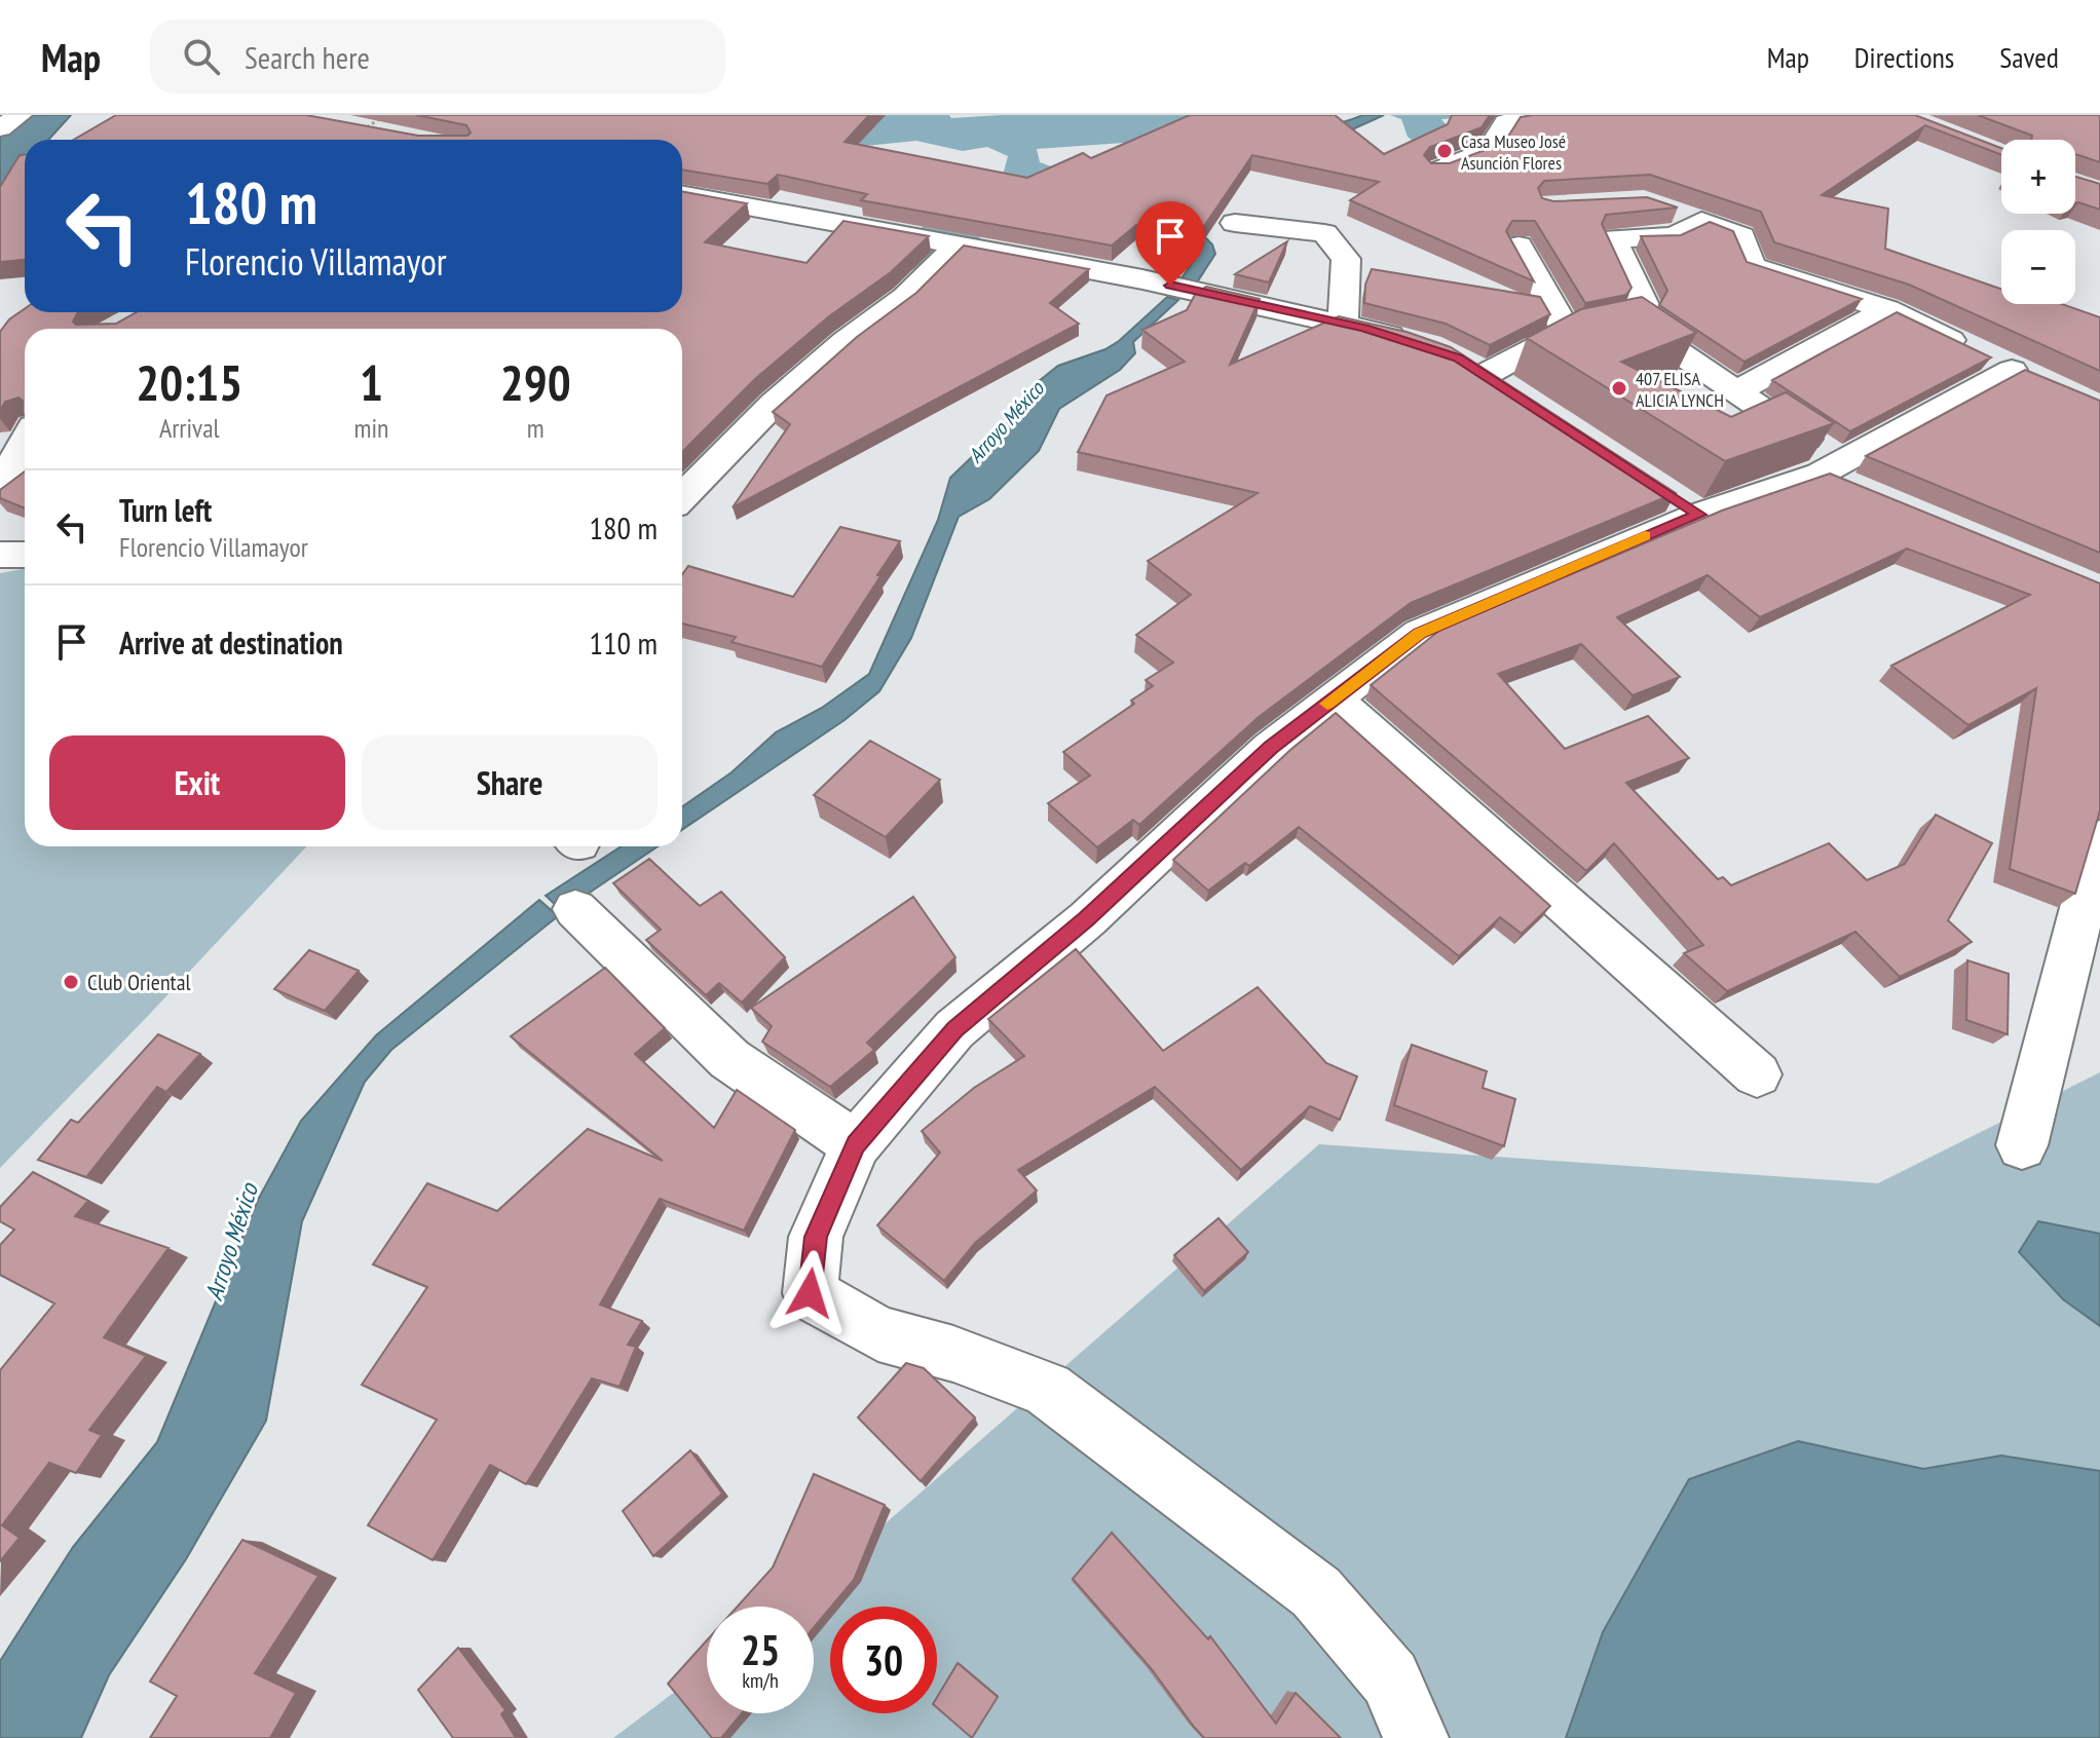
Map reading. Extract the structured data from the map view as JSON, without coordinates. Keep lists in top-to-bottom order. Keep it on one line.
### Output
{"water":["Arroyo México"],"places":["Casa Museo José Asunción Flores","407 ELISA ALICIA LYNCH","Club Oriental"],"page":{"header":"Map","search":"Search here","nav":["Map","Directions","Saved"],"map_buttons":["+","−"],"turn":["180 m","Florencio Villamayor"],"eta":["20:15","Arrival","1","min","290","m"],"list":[{"name":"Turn left","note":"Florencio Villamayor","value":"180 m"},{"name":"Arrive at destination","value":"110 m"}],"buttons":["Exit","Share"],"speed":"25 km/h","limit":"30"}}
